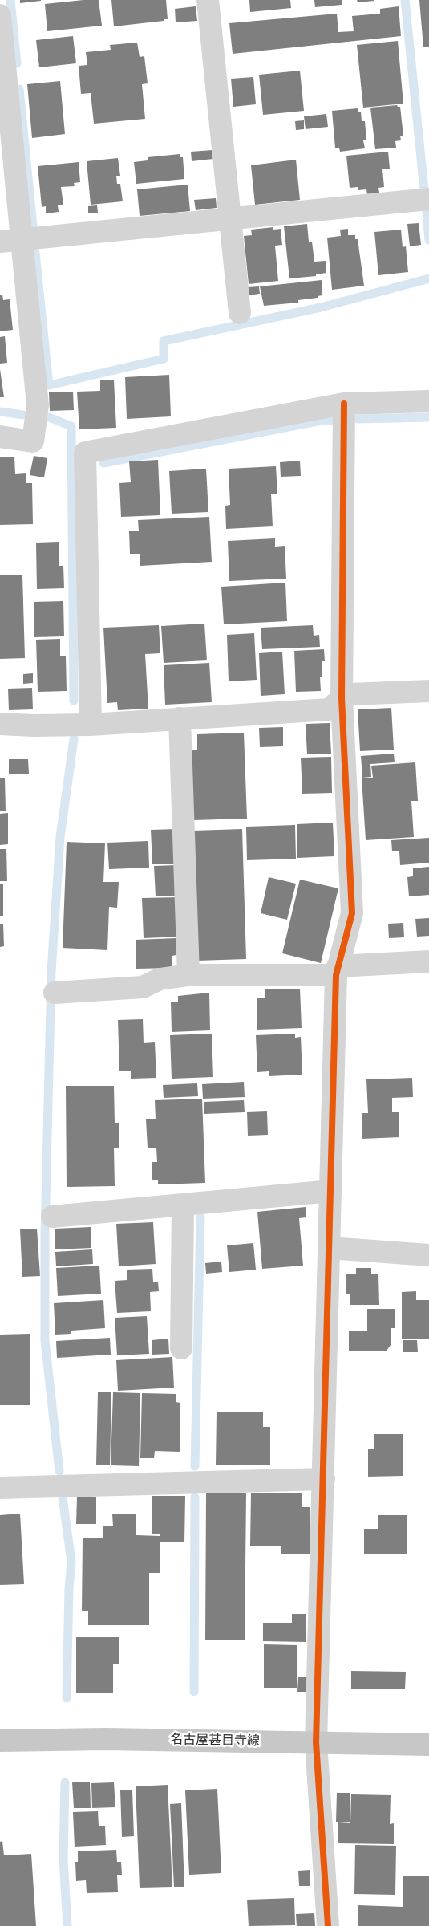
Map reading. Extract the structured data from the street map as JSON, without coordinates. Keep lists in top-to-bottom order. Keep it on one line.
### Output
{"streets":{"main road":["名古屋甚目寺線"]}}
